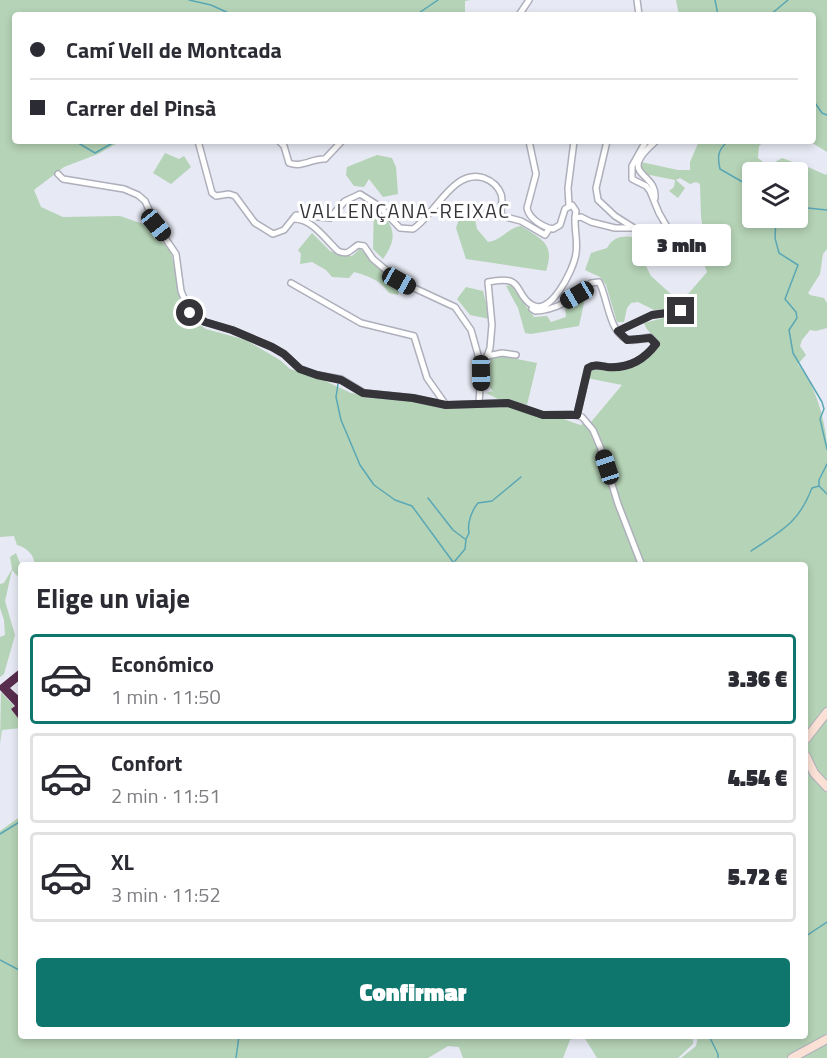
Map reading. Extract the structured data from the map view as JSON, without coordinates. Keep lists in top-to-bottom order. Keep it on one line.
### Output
{"districts":["VALLENÇANA-REIXAC"],"page":{"banner":["Camí Vell de Montcada","Carrer del Pinsà"],"bubble":"3 min","heading":"Elige un viaje","list":[{"name":"Económico","note":"1 min · 11:50","value":"3.36 €"},{"name":"Confort","note":"2 min · 11:51","value":"4.54 €"},{"name":"XL","note":"3 min · 11:52","value":"5.72 €"}],"buttons":"Confirmar"}}
